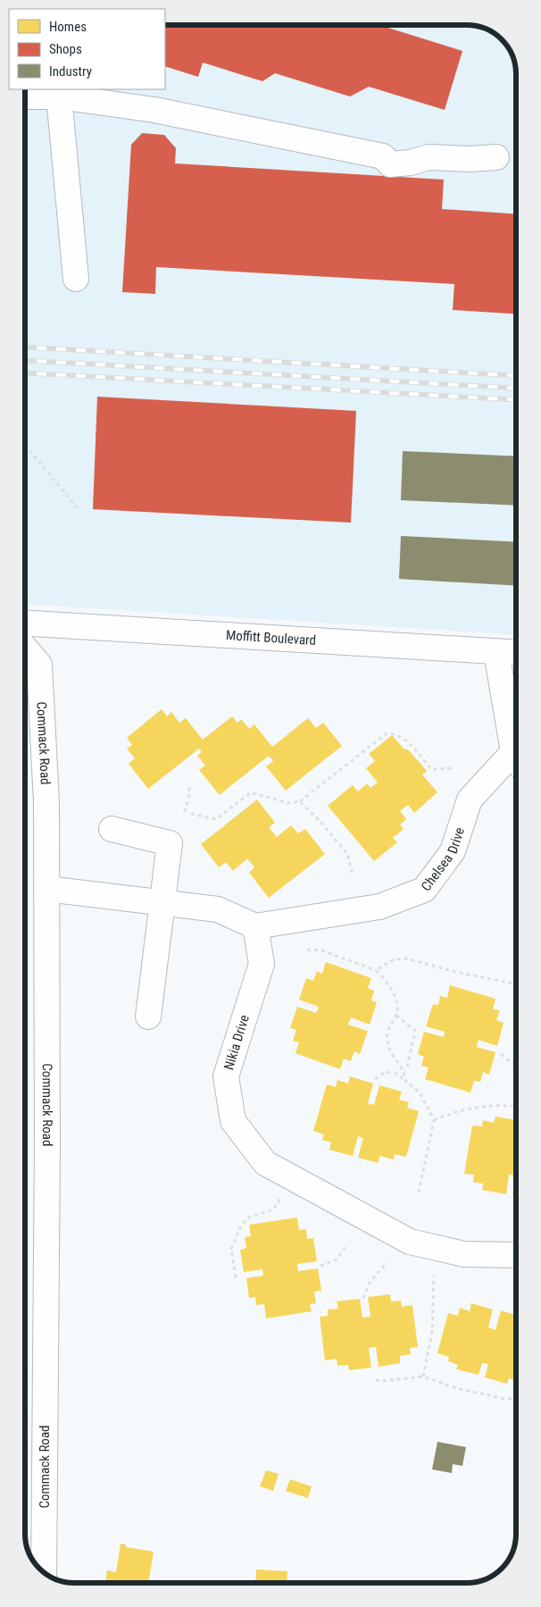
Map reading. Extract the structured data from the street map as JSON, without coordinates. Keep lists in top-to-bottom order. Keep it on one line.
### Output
{"streets":{"street":["Moffitt Boulevard","Commack Road","Chelsea Drive","Nikia Drive"]},"crossings":[["Moffitt Boulevard","Chelsea Drive"],["Chelsea Drive","Nikia Drive"]],"legend":["Homes","Shops","Industry"]}
